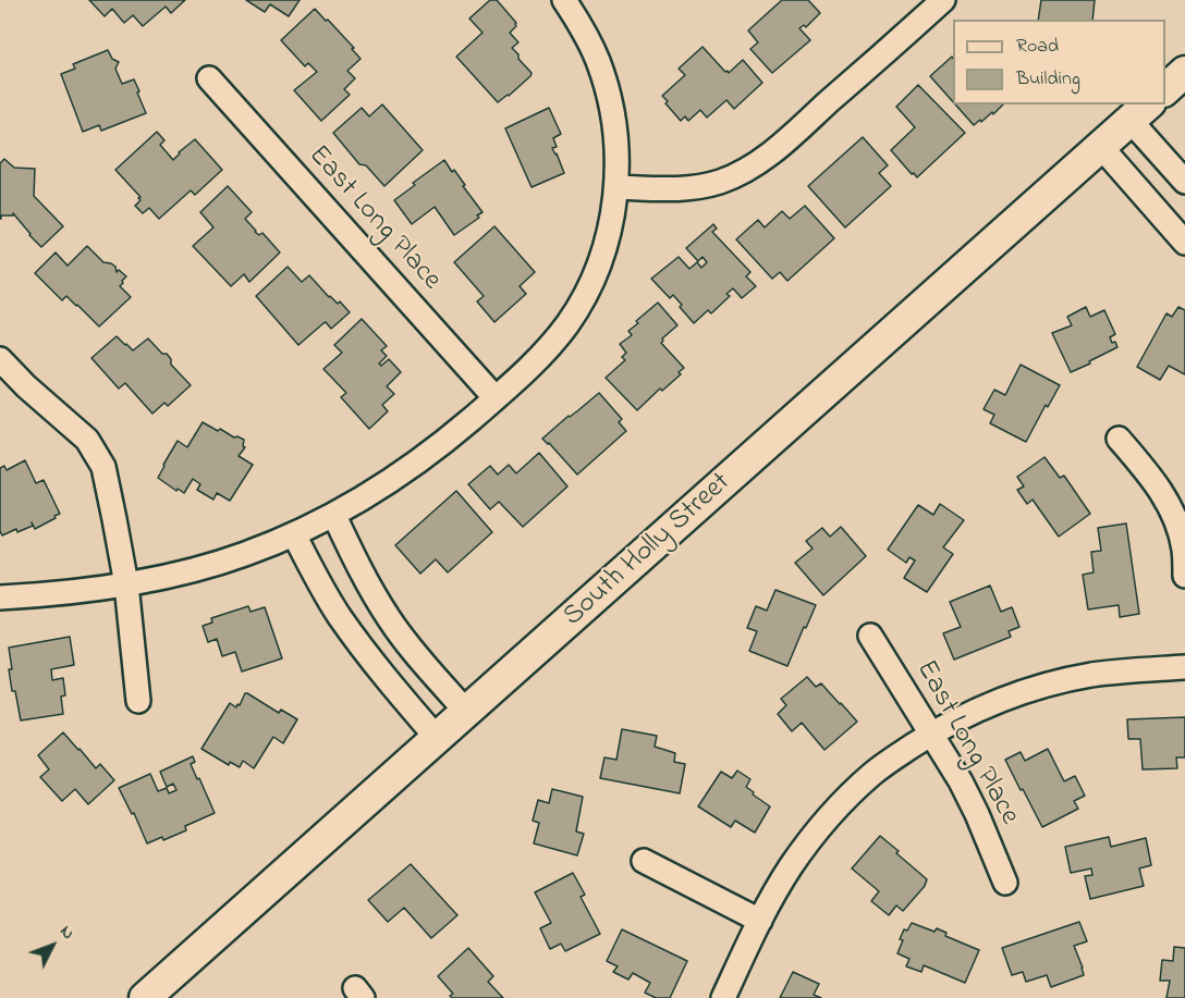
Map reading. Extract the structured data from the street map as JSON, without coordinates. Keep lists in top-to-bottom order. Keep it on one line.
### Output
{"streets":{"main road":["South Holly Street"],"street":["East Long Place"]},"legend":["Road","Building"],"north":"top right"}
